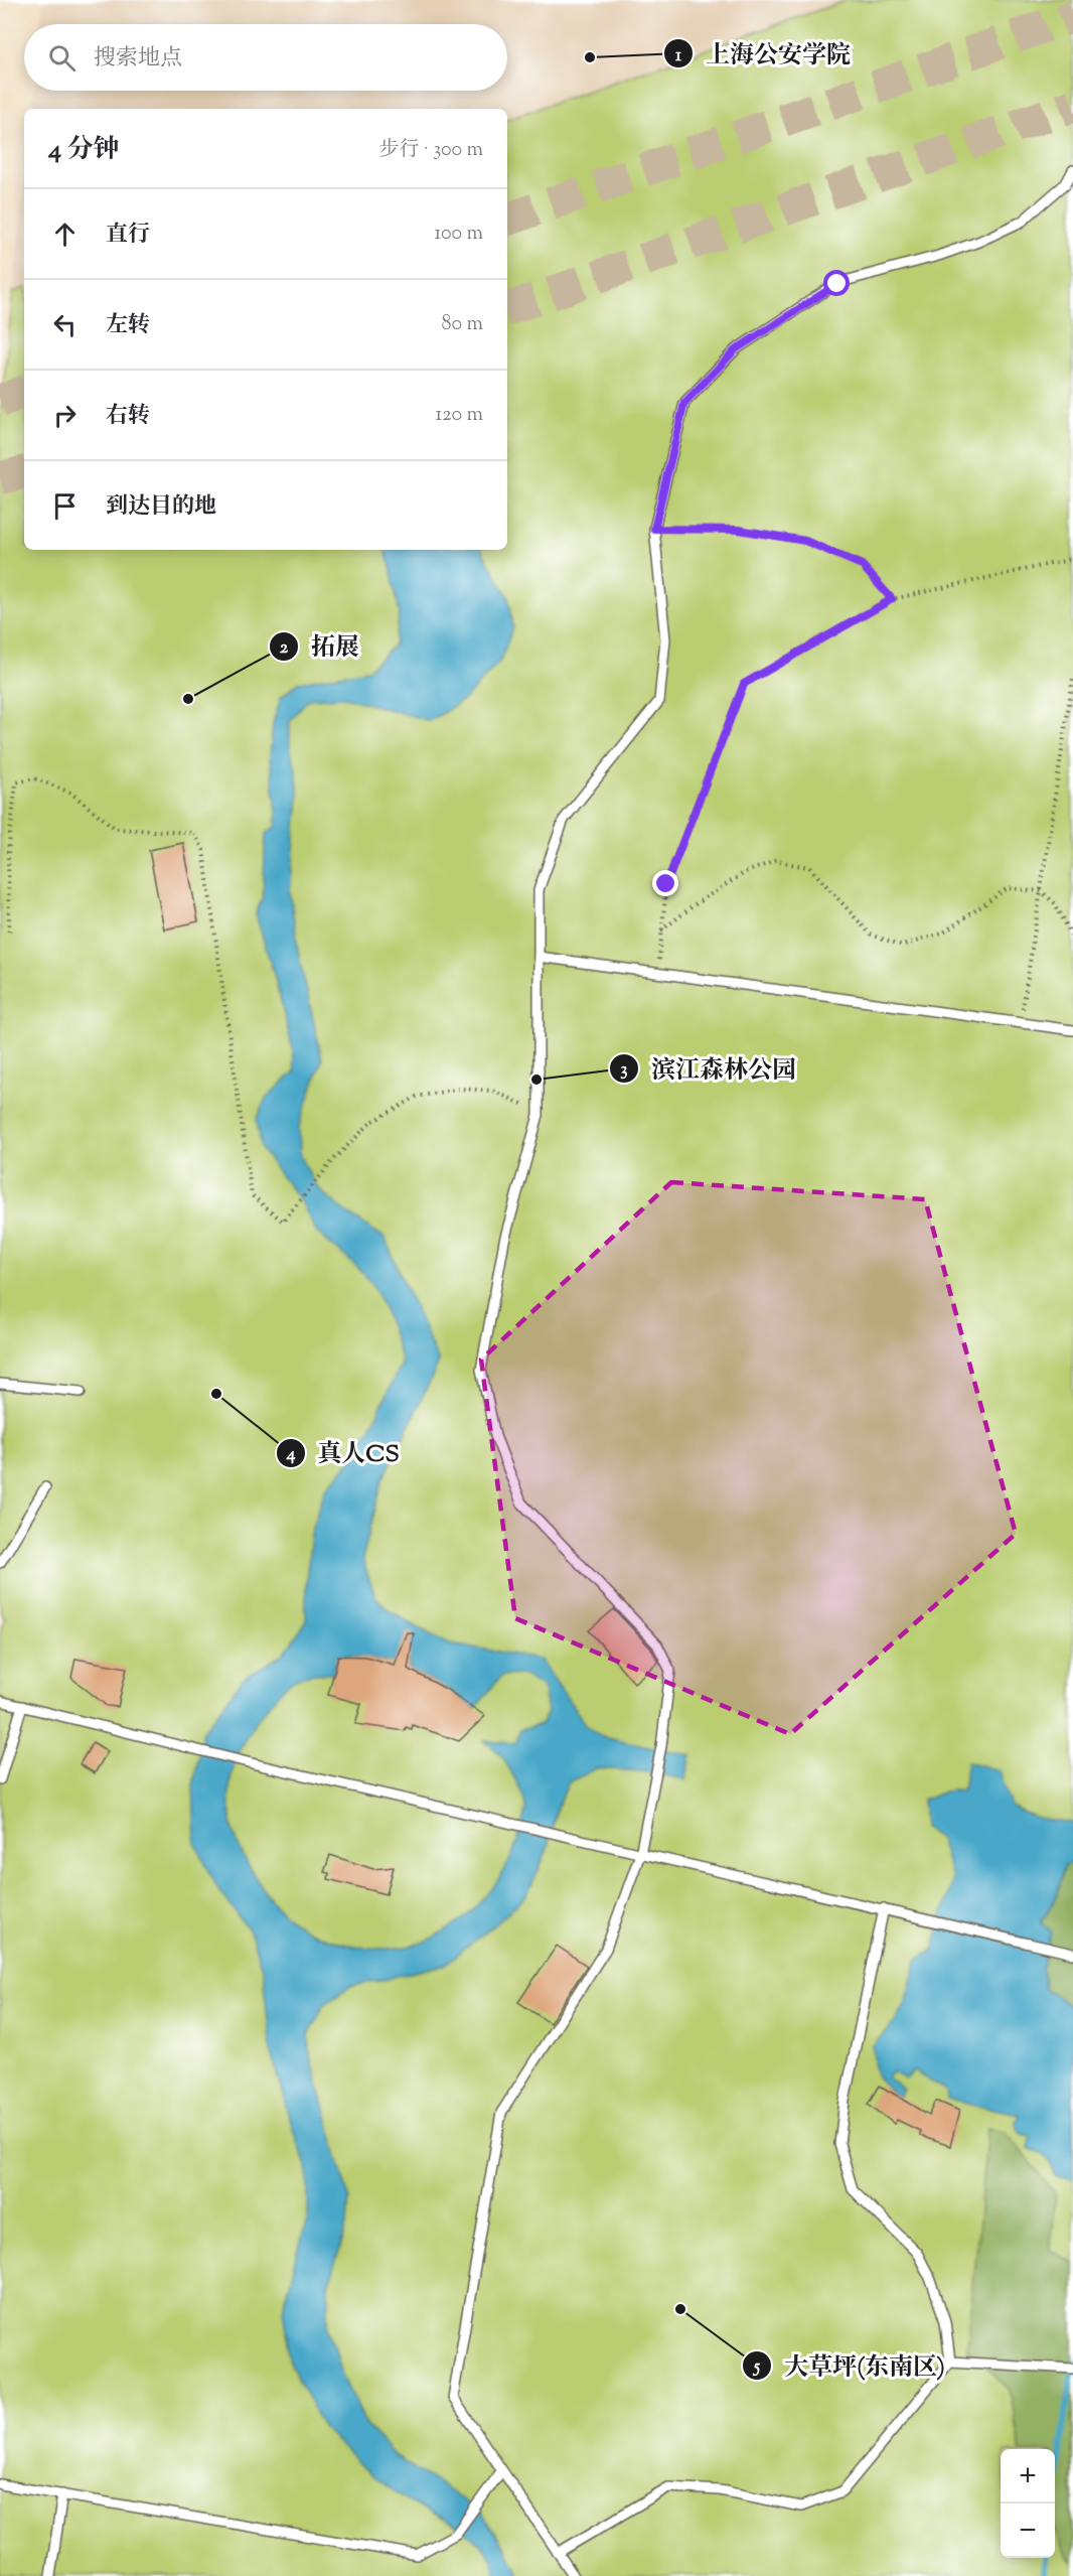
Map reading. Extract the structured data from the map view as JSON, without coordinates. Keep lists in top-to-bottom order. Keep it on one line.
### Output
{"places":["上海公安学院","拓展","滨江森林公园","真人CS","大草坪(东南区)"],"page":{"search":"搜索地点","heading":["4 分钟","步行 · 300 m"],"list":[["直行","100 m"],["左转","80 m"],["右转","120 m"],"到达目的地"],"map_buttons":["+","−"]}}
